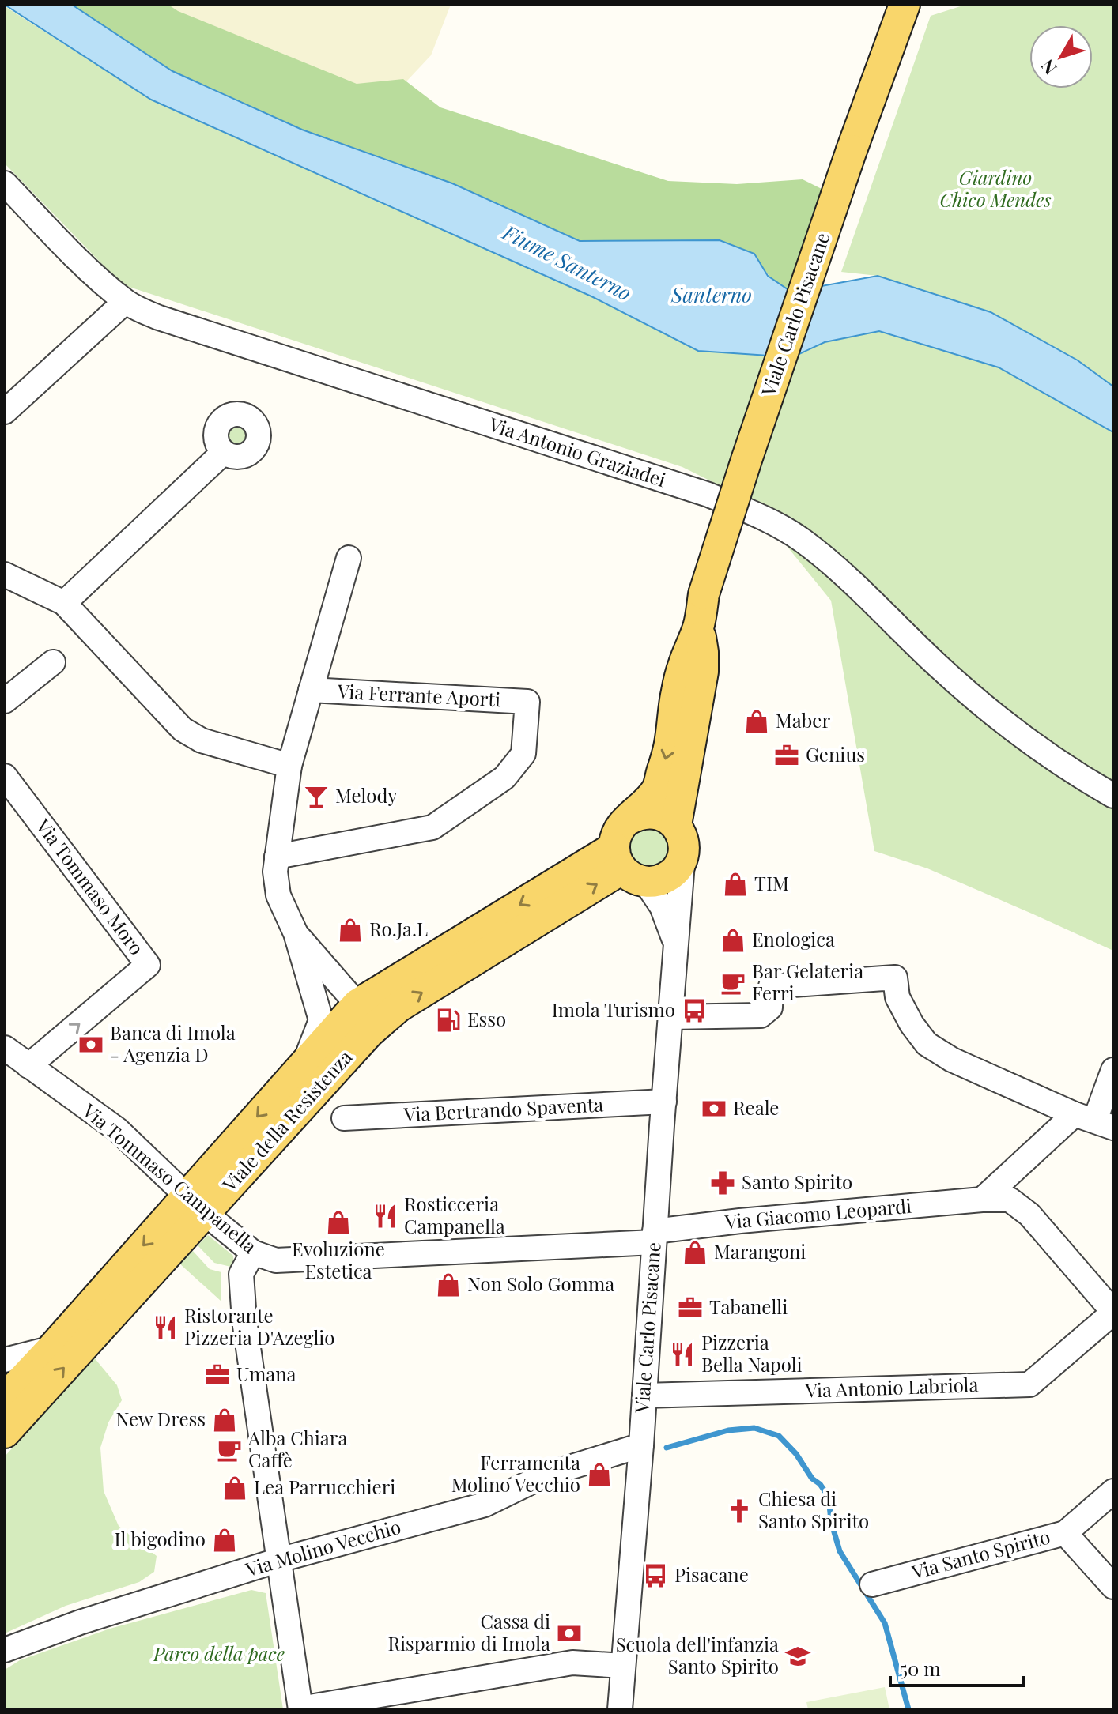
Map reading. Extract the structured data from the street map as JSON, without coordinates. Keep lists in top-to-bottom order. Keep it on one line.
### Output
{"streets":{"main road":["Viale Carlo Pisacane","Viale della Resistenza"],"street":["Via Antonio Graziadei","Via Ferrante Aporti","Via Tommaso Moro","Via Bertrando Spaventa","Via Tommaso Campanella","Via Giacomo Leopardi","Via Antonio Labriola","Via Molino Vecchio","Via Santo Spirito"]},"crossings":[["Viale Carlo Pisacane","Via Bertrando Spaventa"],["Viale Carlo Pisacane","Viale della Resistenza"],["Viale Carlo Pisacane","Via Tommaso Campanella"],["Viale Carlo Pisacane","Via Giacomo Leopardi"],["Viale Carlo Pisacane","Via Antonio Labriola"],["Viale Carlo Pisacane","Via Molino Vecchio"],["Via Tommaso Moro","Via Tommaso Campanella"],["Viale della Resistenza","Via Tommaso Campanella"],["Via Tommaso Campanella","Via Giacomo Leopardi"],["Via Giacomo Leopardi","Via Antonio Labriola"]],"water":["Fiume Santerno","Santerno"],"parks":["Giardino Chico Mendes","Parco della pace"],"places":{"shop":["Maber","TIM","Ro.Ja.L","Enologica","Evoluzione Estetica","Marangoni","Non Solo Gomma","New Dress","Ferramenta Molino Vecchio","Lea Parrucchieri","Il bigodino"],"office":["Genius","Tabanelli","Umana"],"bar":["Melody"],"cafe":["Bar Gelateria Ferri","Alba Chiara Caffè"],"bus stop":["Imola Turismo","Pisacane"],"fuel station":["Esso"],"bank":["Banca di Imola - Agenzia D","Reale","Cassa di Risparmio di Imola"],"pharmacy":["Santo Spirito"],"restaurant":["Rosticceria Campanella","Ristorante Pizzeria D'Azeglio","Pizzeria Bella Napoli"],"church":["Chiesa di Santo Spirito"],"school or university":["Scuola dell'infanzia Santo Spirito"]},"scale_bar":"50 m","north":"bottom left"}
